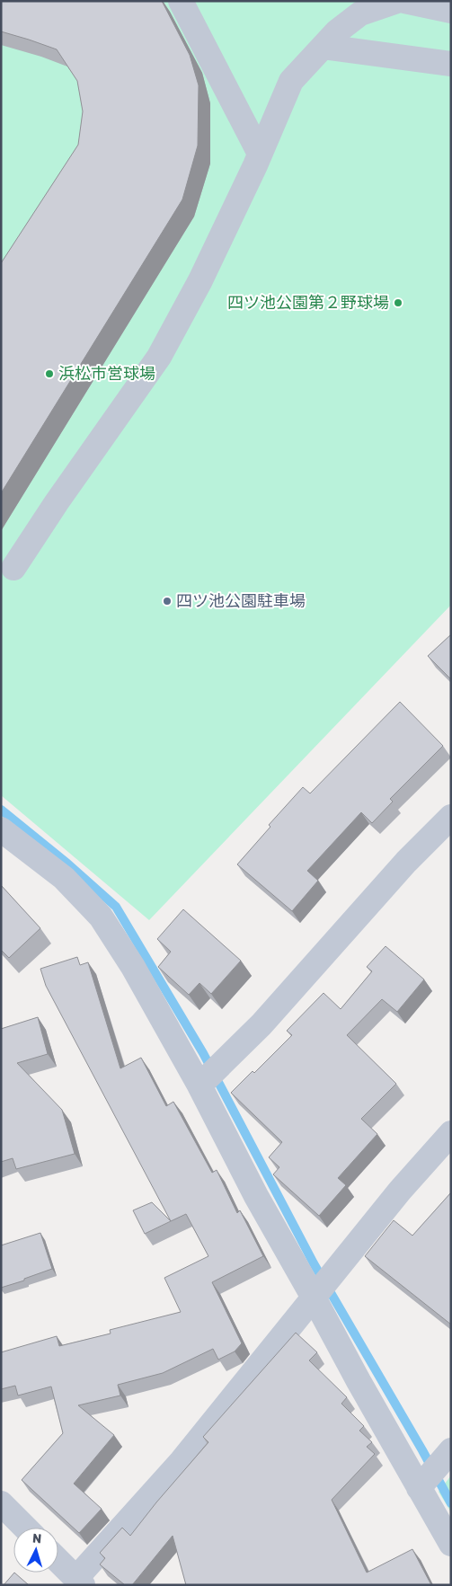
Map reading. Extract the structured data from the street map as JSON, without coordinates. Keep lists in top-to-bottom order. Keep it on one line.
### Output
{"places":["四ツ池公園第２野球場","浜松市営球場","四ツ池公園駐車場"],"north":"top"}
